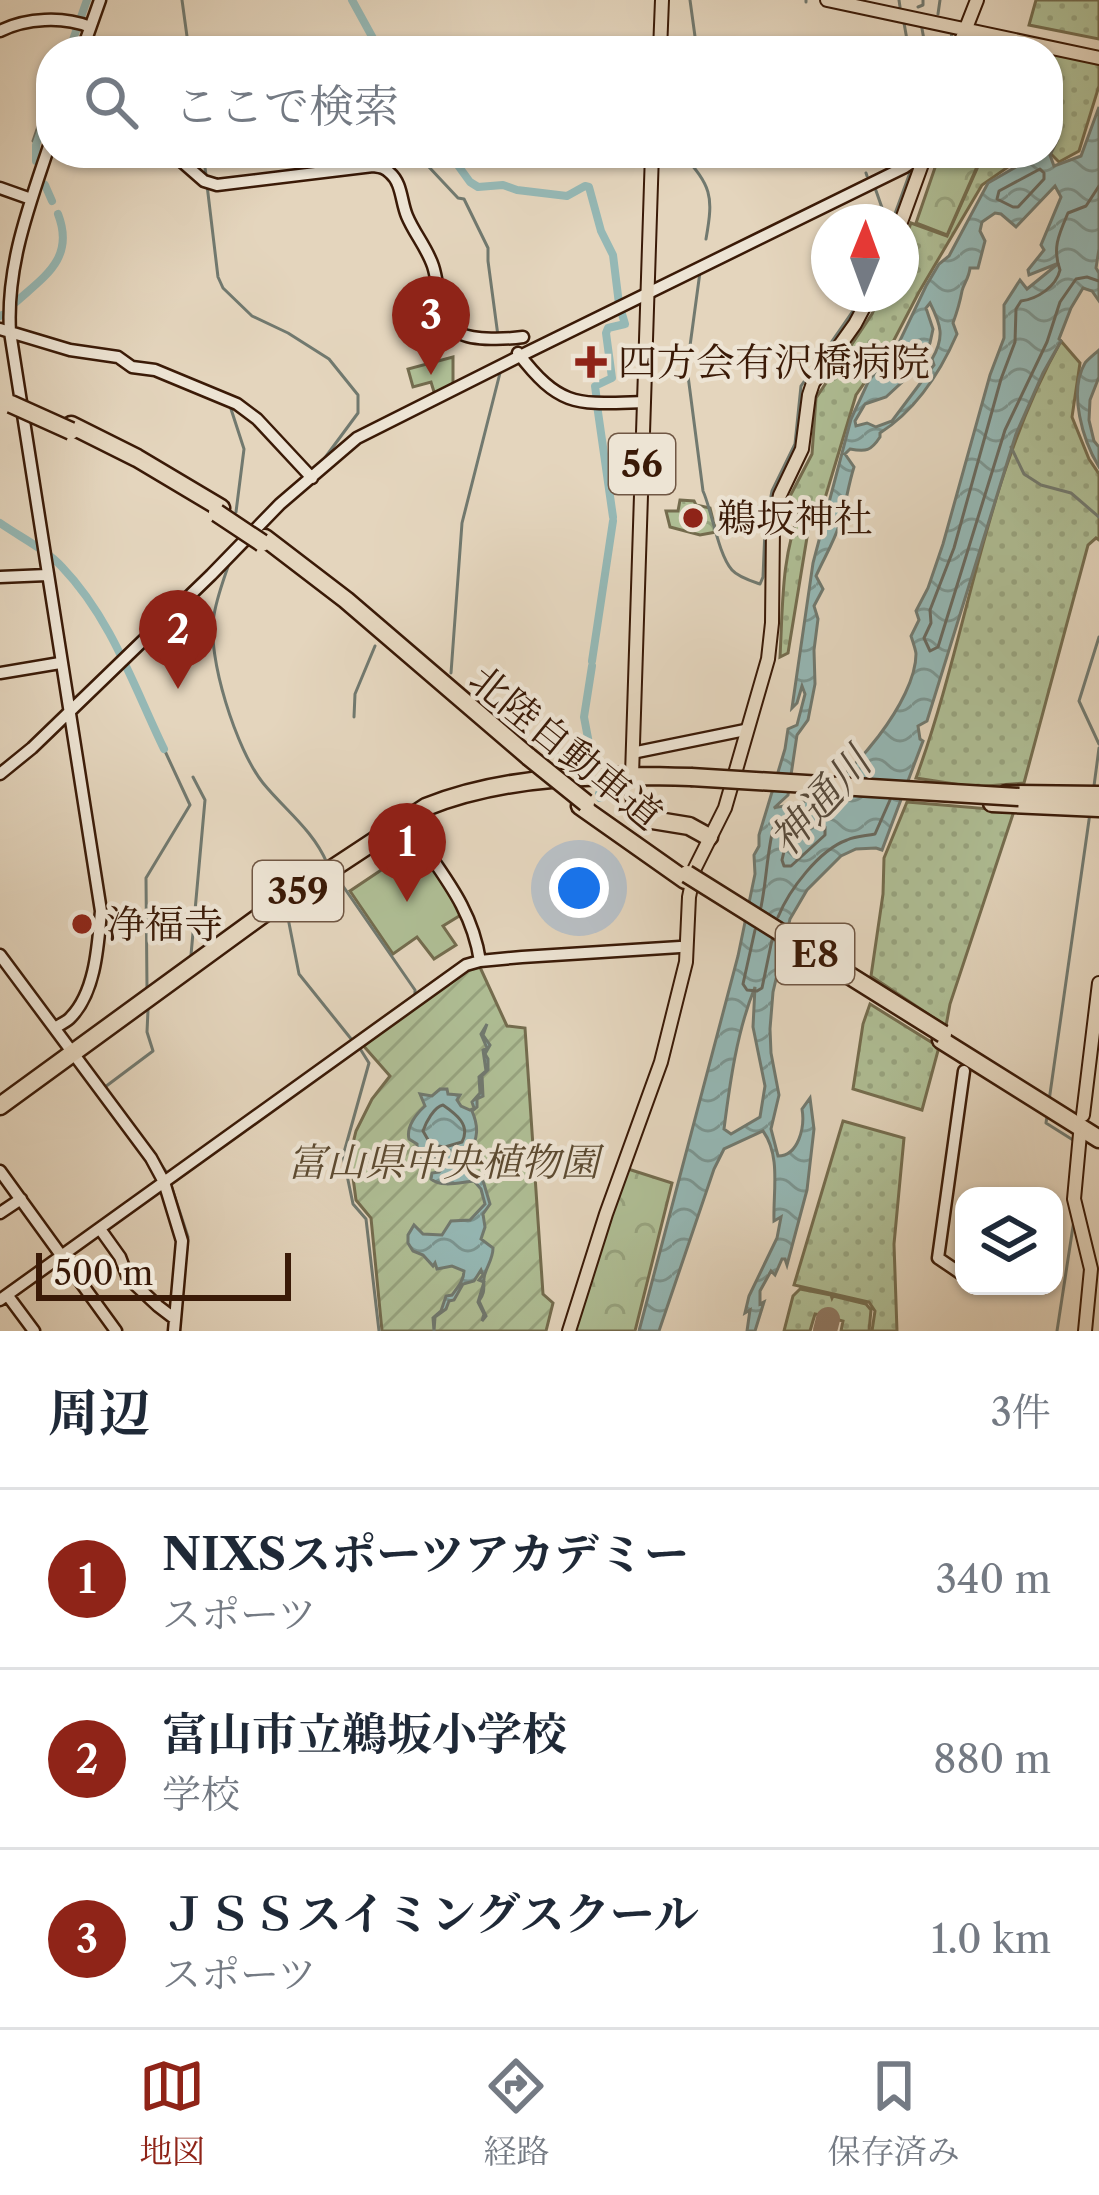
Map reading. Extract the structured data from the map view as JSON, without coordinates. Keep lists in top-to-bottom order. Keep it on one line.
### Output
{"streets":{"highway":["北陸自動車道","359","E8"],"main road":["56"]},"crossings":[["56","359"]],"water":["神通川"],"parks":["富山県中央植物園"],"places":{"health":["四方会有沢橋病院"],"other":["鵜坂神社","浄福寺"]},"scale_bar":"500 m","north":"top","page":{"search":"ここで検索","pins":["3","2","1"],"scale":"500 m","heading":["周辺","3件"],"list":[{"mark":"1","name":"NIXSスポーツアカデミー","note":"スポーツ","value":"340 m"},{"mark":"2","name":"富山市立鵜坂小学校","note":"学校","value":"880 m"},{"mark":"3","name":"ＪＳＳスイミングスクール","note":"スポーツ","value":"1.0 km"}],"nav":["地図","経路","保存済み"]}}
